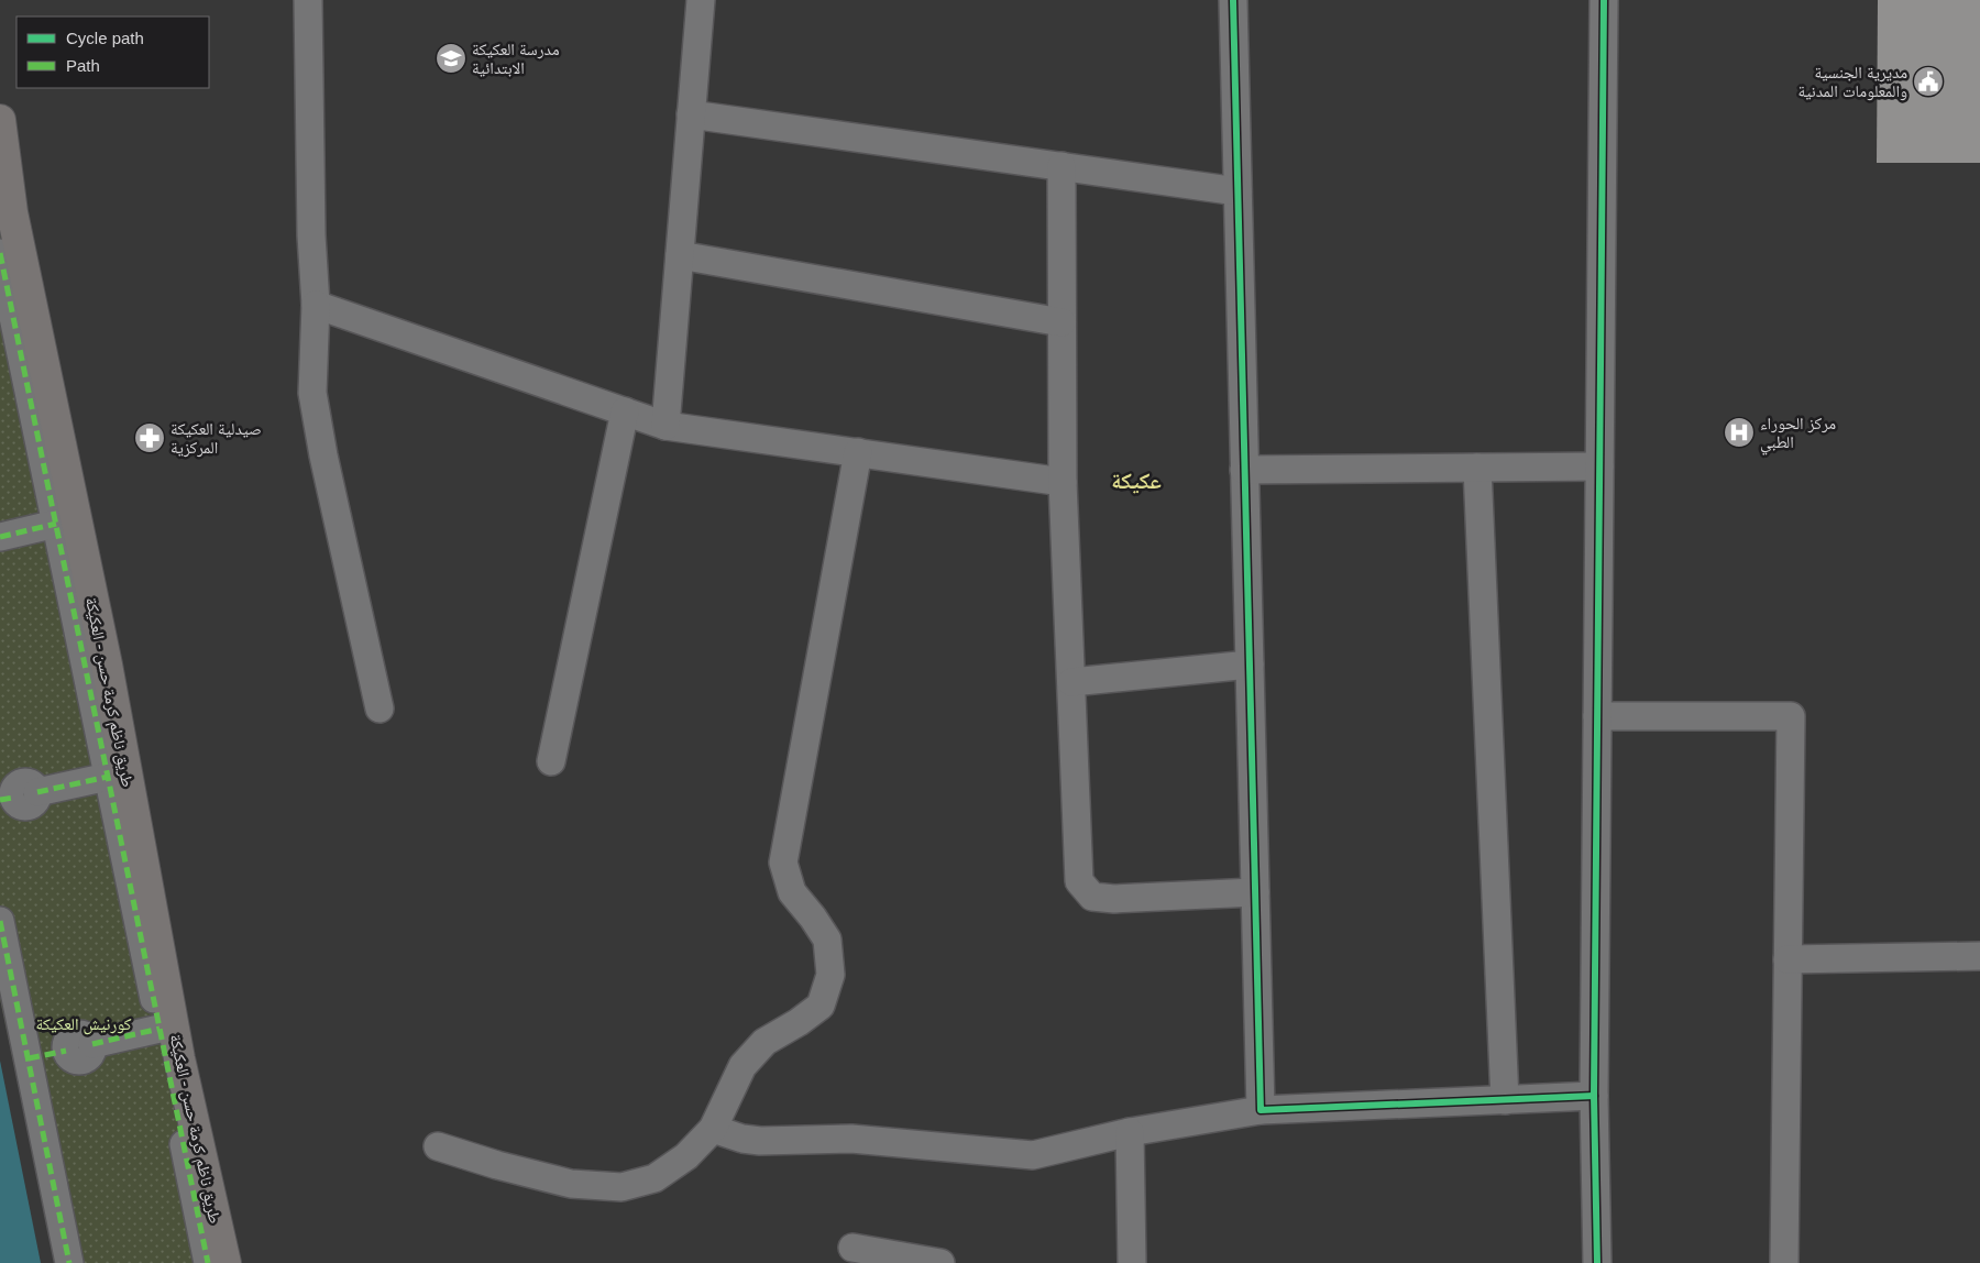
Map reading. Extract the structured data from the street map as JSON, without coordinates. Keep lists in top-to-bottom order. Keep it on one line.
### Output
{"streets":{"street":["طريق ناظم كرمة حسن - العكيكة"]},"districts":["عكيكة"],"parks":["كورنيش العكيكة"],"places":{"school or university":["مدرسة العكيكة الابتدائية"],"public building":["مديرية الجنسية والمعلومات المدنية"],"hospital":["مركز الحوراء الطبي"],"pharmacy":["صيدلية العكيكة المركزية"]},"legend":["Cycle path","Path"]}
